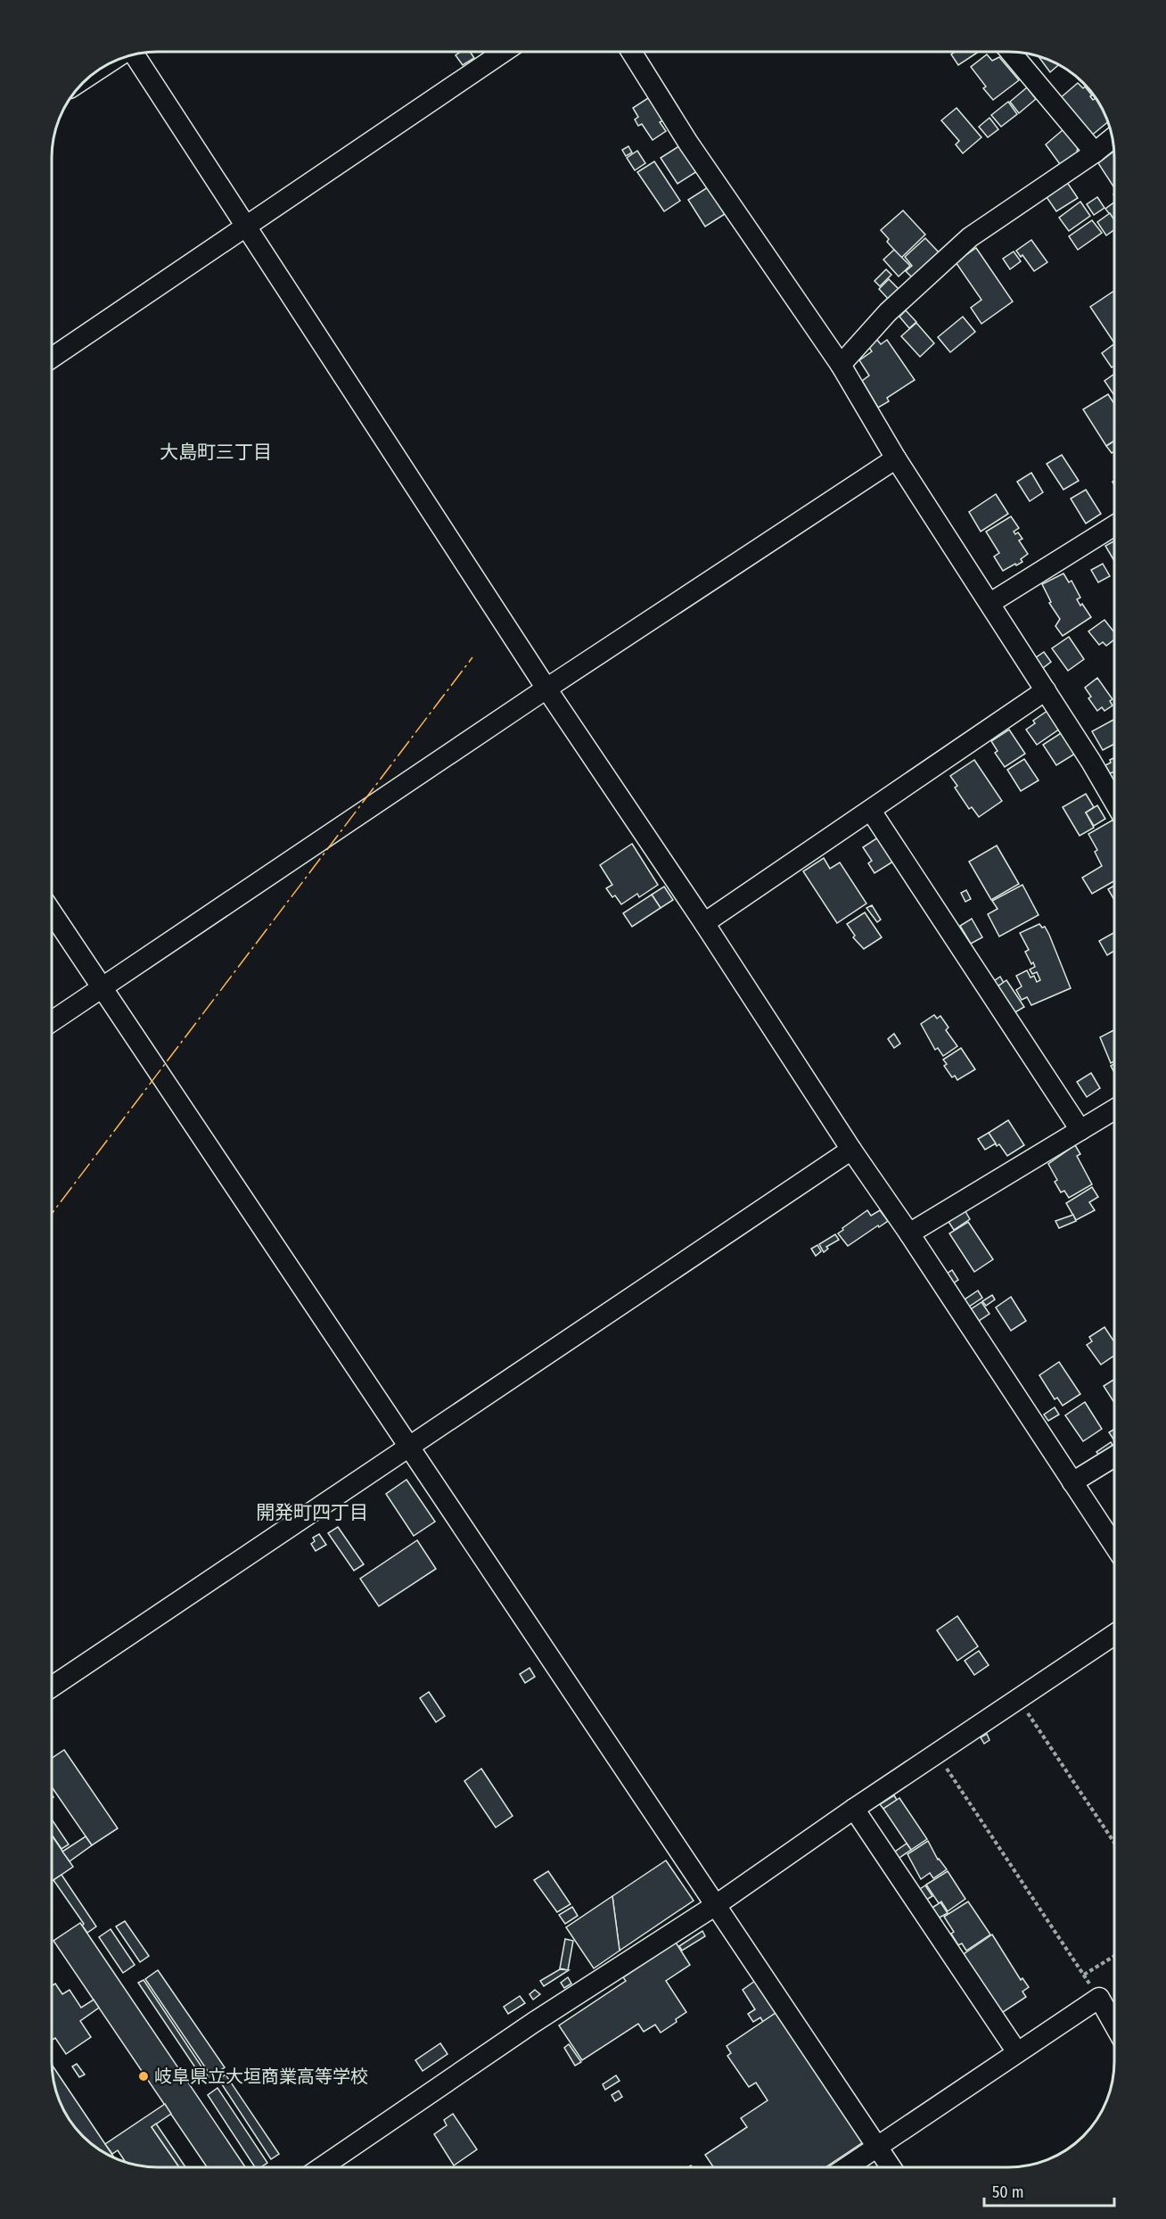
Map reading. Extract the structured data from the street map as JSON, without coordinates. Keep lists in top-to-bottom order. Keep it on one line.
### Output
{"districts":["大島町三丁目","開発町四丁目"],"places":["岐阜県立大垣商業高等学校"],"scale_bar":"50 m"}
